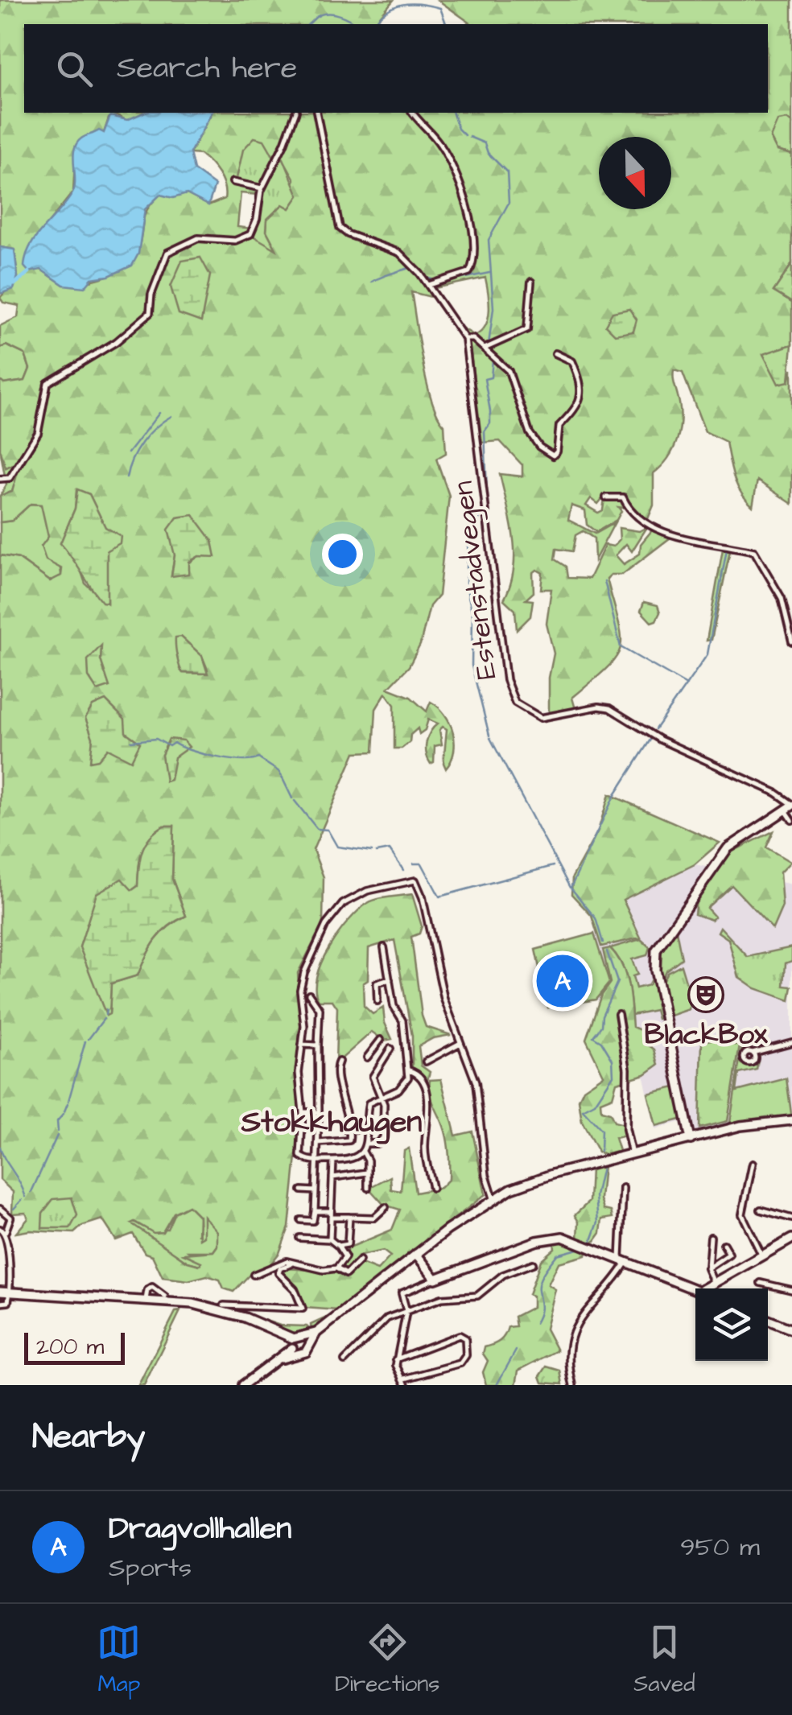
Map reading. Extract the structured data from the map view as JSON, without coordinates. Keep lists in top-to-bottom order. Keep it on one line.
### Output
{"streets":{"street":["Estenstadvegen"]},"districts":["Stokkhaugen"],"places":{"theatre":["BlackBox"]},"scale_bar":"200 m","north":"bottom","page":{"search":"Search here","pins":"A","scale":"200 m","heading":"Nearby","list":[{"mark":"A","name":"Dragvollhallen","note":"Sports","value":"950 m"}],"nav":["Map","Directions","Saved"]}}
